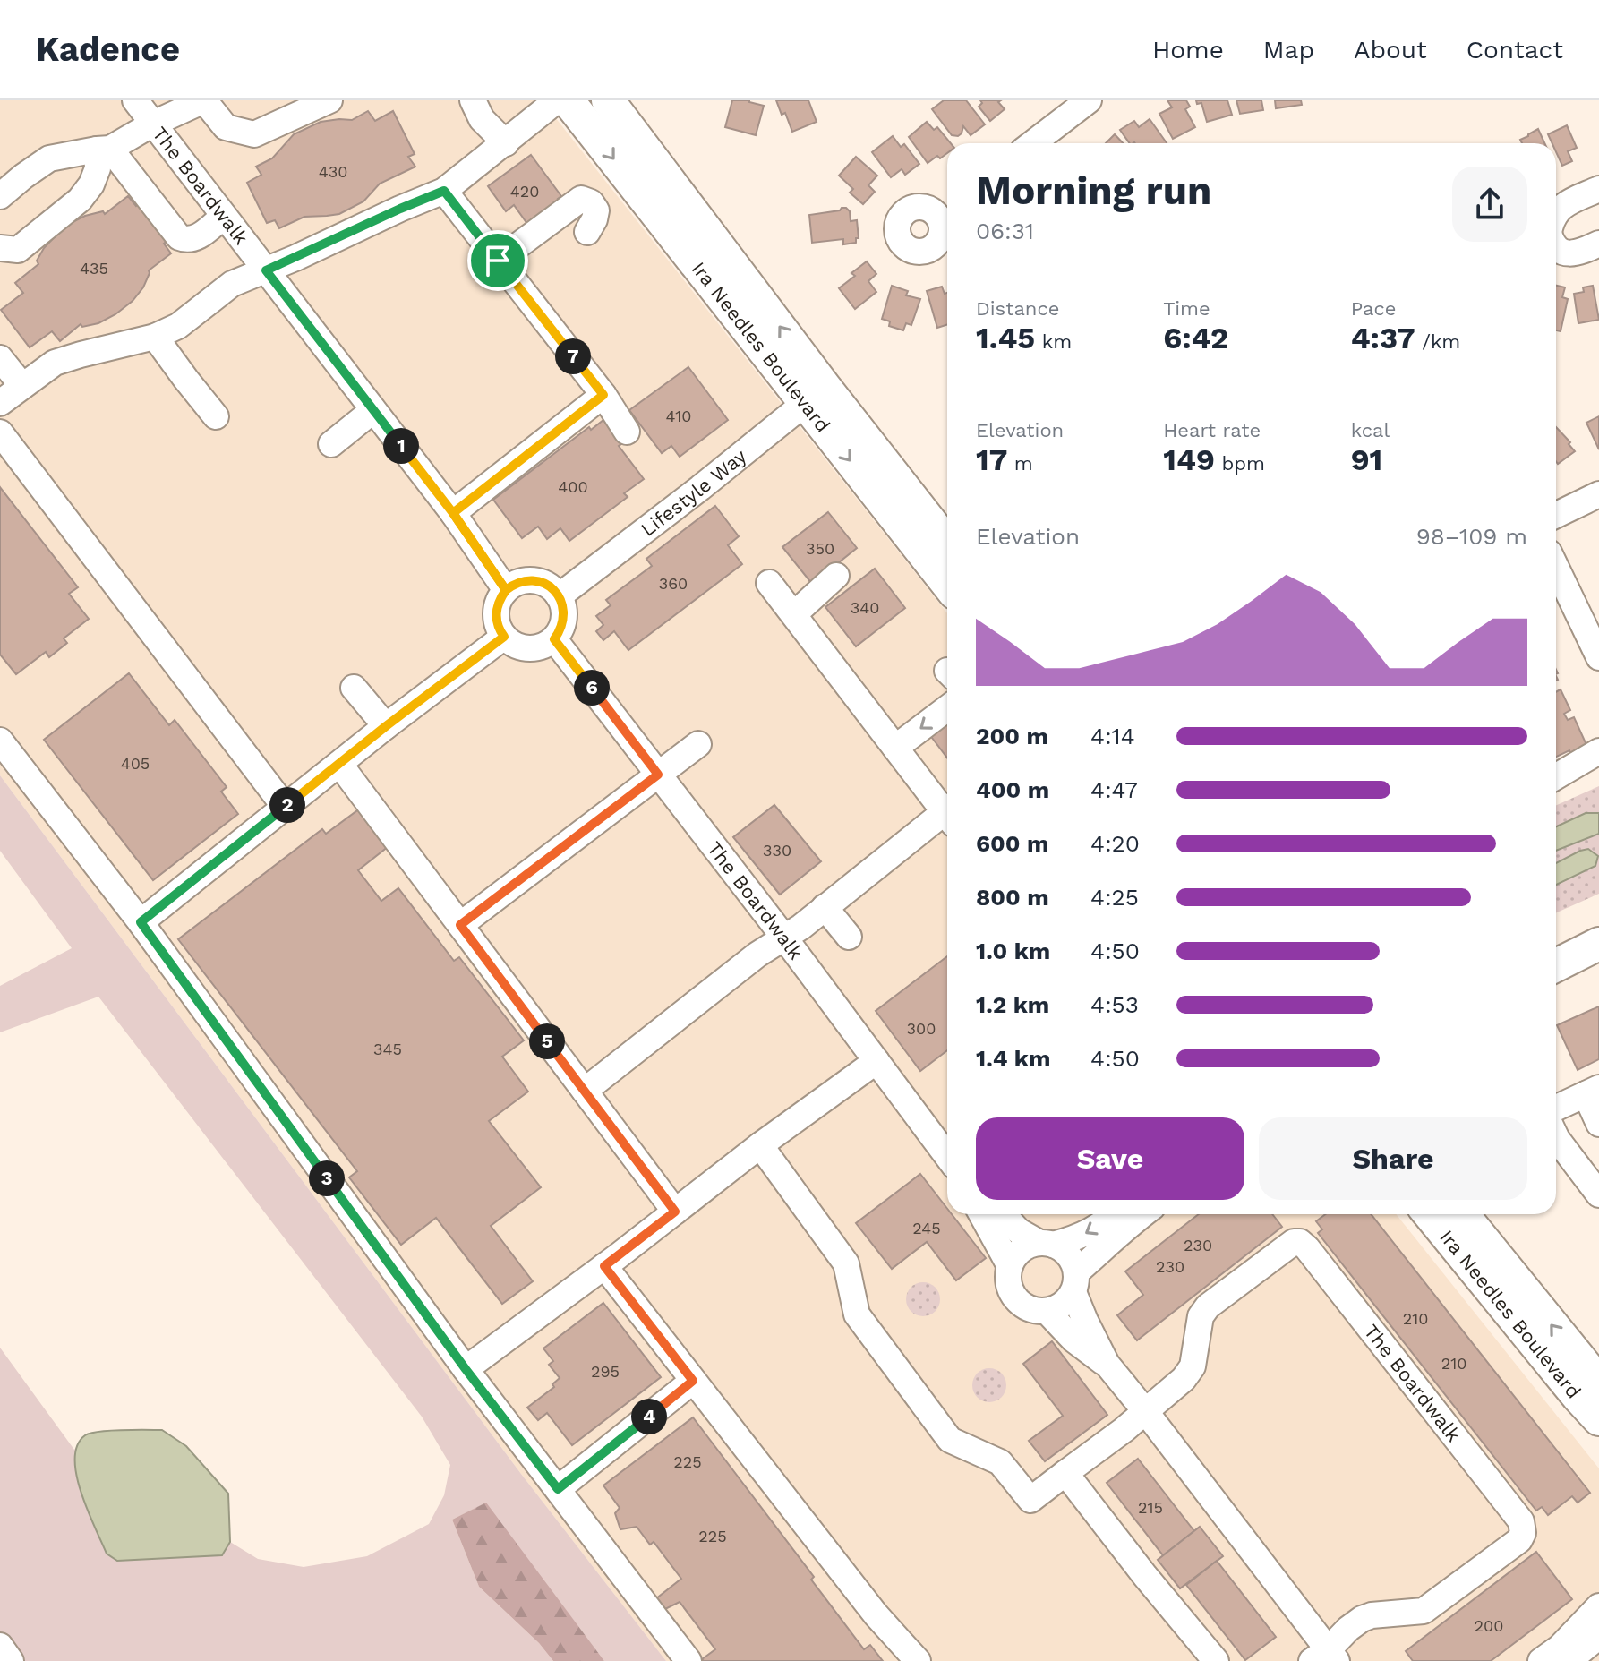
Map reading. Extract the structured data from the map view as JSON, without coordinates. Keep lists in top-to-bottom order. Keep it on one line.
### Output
{"streets":{"main road":["Ira Needles Boulevard"],"street":["The Boardwalk","Lifestyle Way"]},"crossings":[["The Boardwalk","Lifestyle Way"],["Ira Needles Boulevard","Lifestyle Way"]],"house_numbers":["430","420","435","410","400","350","360","340","405","330","300","345","245","230","230","210","210","295","225","215","225","200"],"page":{"header":"Kadence","nav":["Home","Map","About","Contact"],"heading":["Morning run","06:31"],"stats":[["Distance","1.45 km"],["Time","6:42"],["Pace","4:37 /km"],["Elevation","17 m"],["Heart rate","149 bpm"],["kcal","91"]],"pins":["7","1","6","2","5","3","4"],"chart":["Elevation","98–109 m"],"list":[{"name":"200 m","note":"4:14"},{"name":"400 m","note":"4:47"},{"name":"600 m","note":"4:20"},{"name":"800 m","note":"4:25"},{"name":"1.0 km","note":"4:50"},{"name":"1.2 km","note":"4:53"},{"name":"1.4 km","note":"4:50"}],"buttons":["Save","Share"]}}
